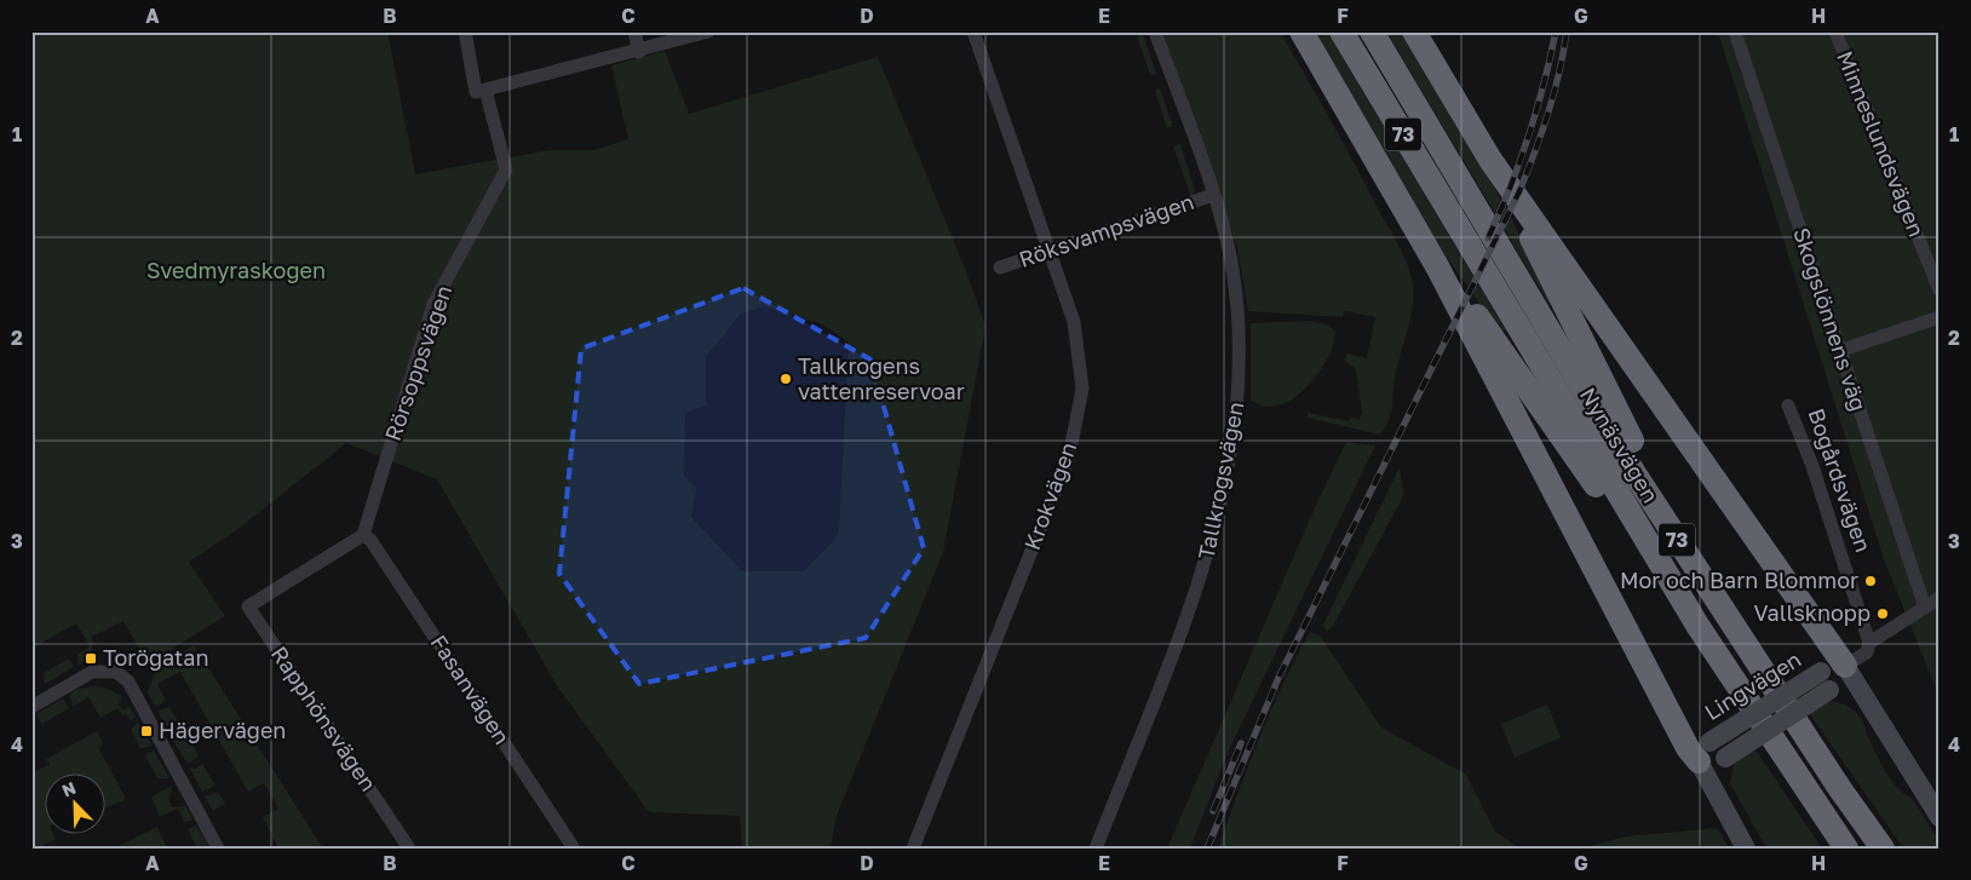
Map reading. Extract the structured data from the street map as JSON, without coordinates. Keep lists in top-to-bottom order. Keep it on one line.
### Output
{"streets":{"highway":["73","Nynäsvägen"],"street":["Minneslundsvägen","Röksvampsvägen","Skogslönnens väg","Rörsoppsvägen","Tallkrogsvägen","Bogårdsvägen","Krokvägen","Lingvägen","Fasanvägen","Rapphönsvägen"]},"crossings":[["Röksvampsvägen","Tallkrogsvägen"],["Röksvampsvägen","Krokvägen"],["Rörsoppsvägen","Fasanvägen"],["Rörsoppsvägen","Rapphönsvägen"],["Fasanvägen","Rapphönsvägen"]],"parks":["Svedmyraskogen"],"places":{"other":["Tallkrogens vattenreservoar","Mor och Barn Blommor","Vallsknopp"],"transit":["Torögatan","Hägervägen"]},"north":"top left","grid":{"columns":["A","B","C","D","E","F","G","H"],"rows":["1","2","3","4"]}}
